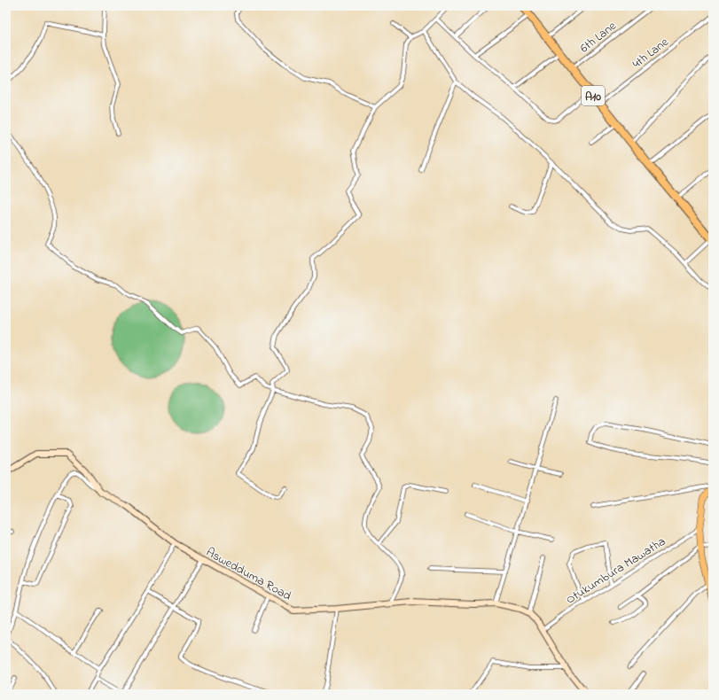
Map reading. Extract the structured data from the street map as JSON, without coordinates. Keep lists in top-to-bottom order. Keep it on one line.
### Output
{"streets":{"highway":["A10"],"street":["6th Lane","4th Lane","Otukumbura Mawatha","Aswedduma Road"]},"crossings":[["6th Lane","A10"],["4th Lane","A10"],["Otukumbura Mawatha","Aswedduma Road"]]}
